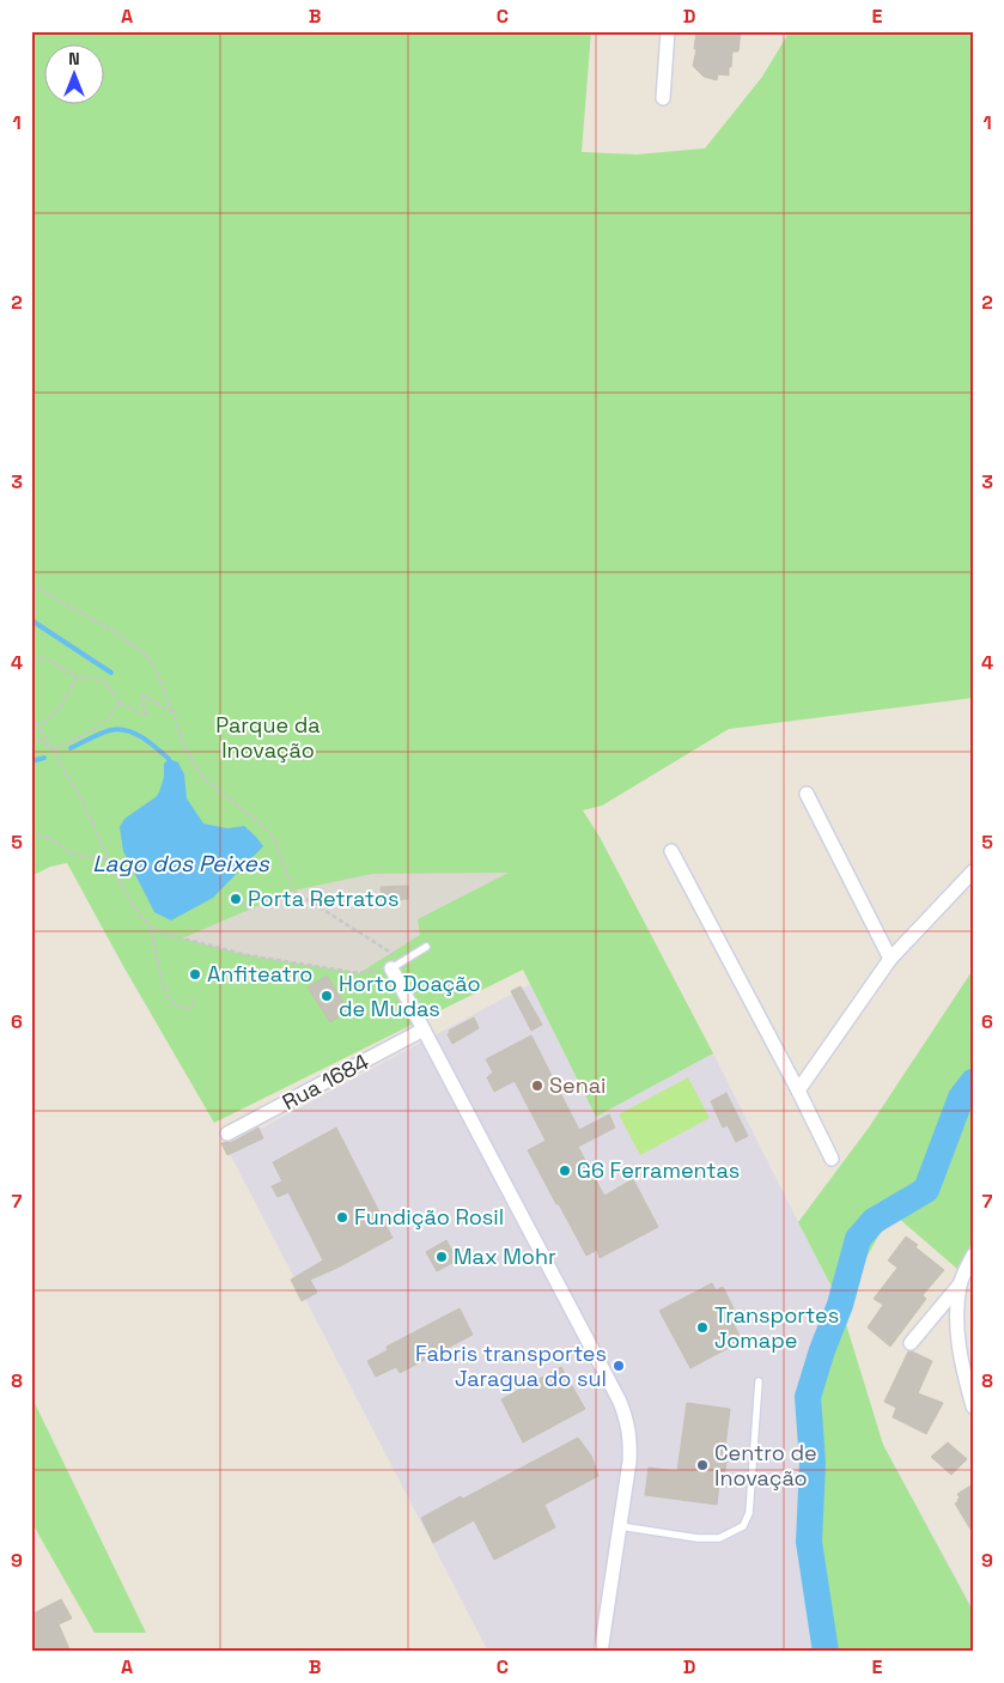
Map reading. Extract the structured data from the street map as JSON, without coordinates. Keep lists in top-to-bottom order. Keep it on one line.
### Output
{"streets":{"street":["Rua 1684"]},"water":["Lago dos Peixes"],"parks":["Parque da Inovação"],"places":["Porta Retratos","Anfiteatro","Horto Doação de Mudas","Senai","G6 Ferramentas","Fundição Rosil","Max Mohr","Transportes Jomape","Fabris transportes Jaragua do sul","Centro de Inovação"],"north":"top","grid":{"columns":["A","B","C","D","E"],"rows":["1","2","3","4","5","6","7","8","9"]}}
